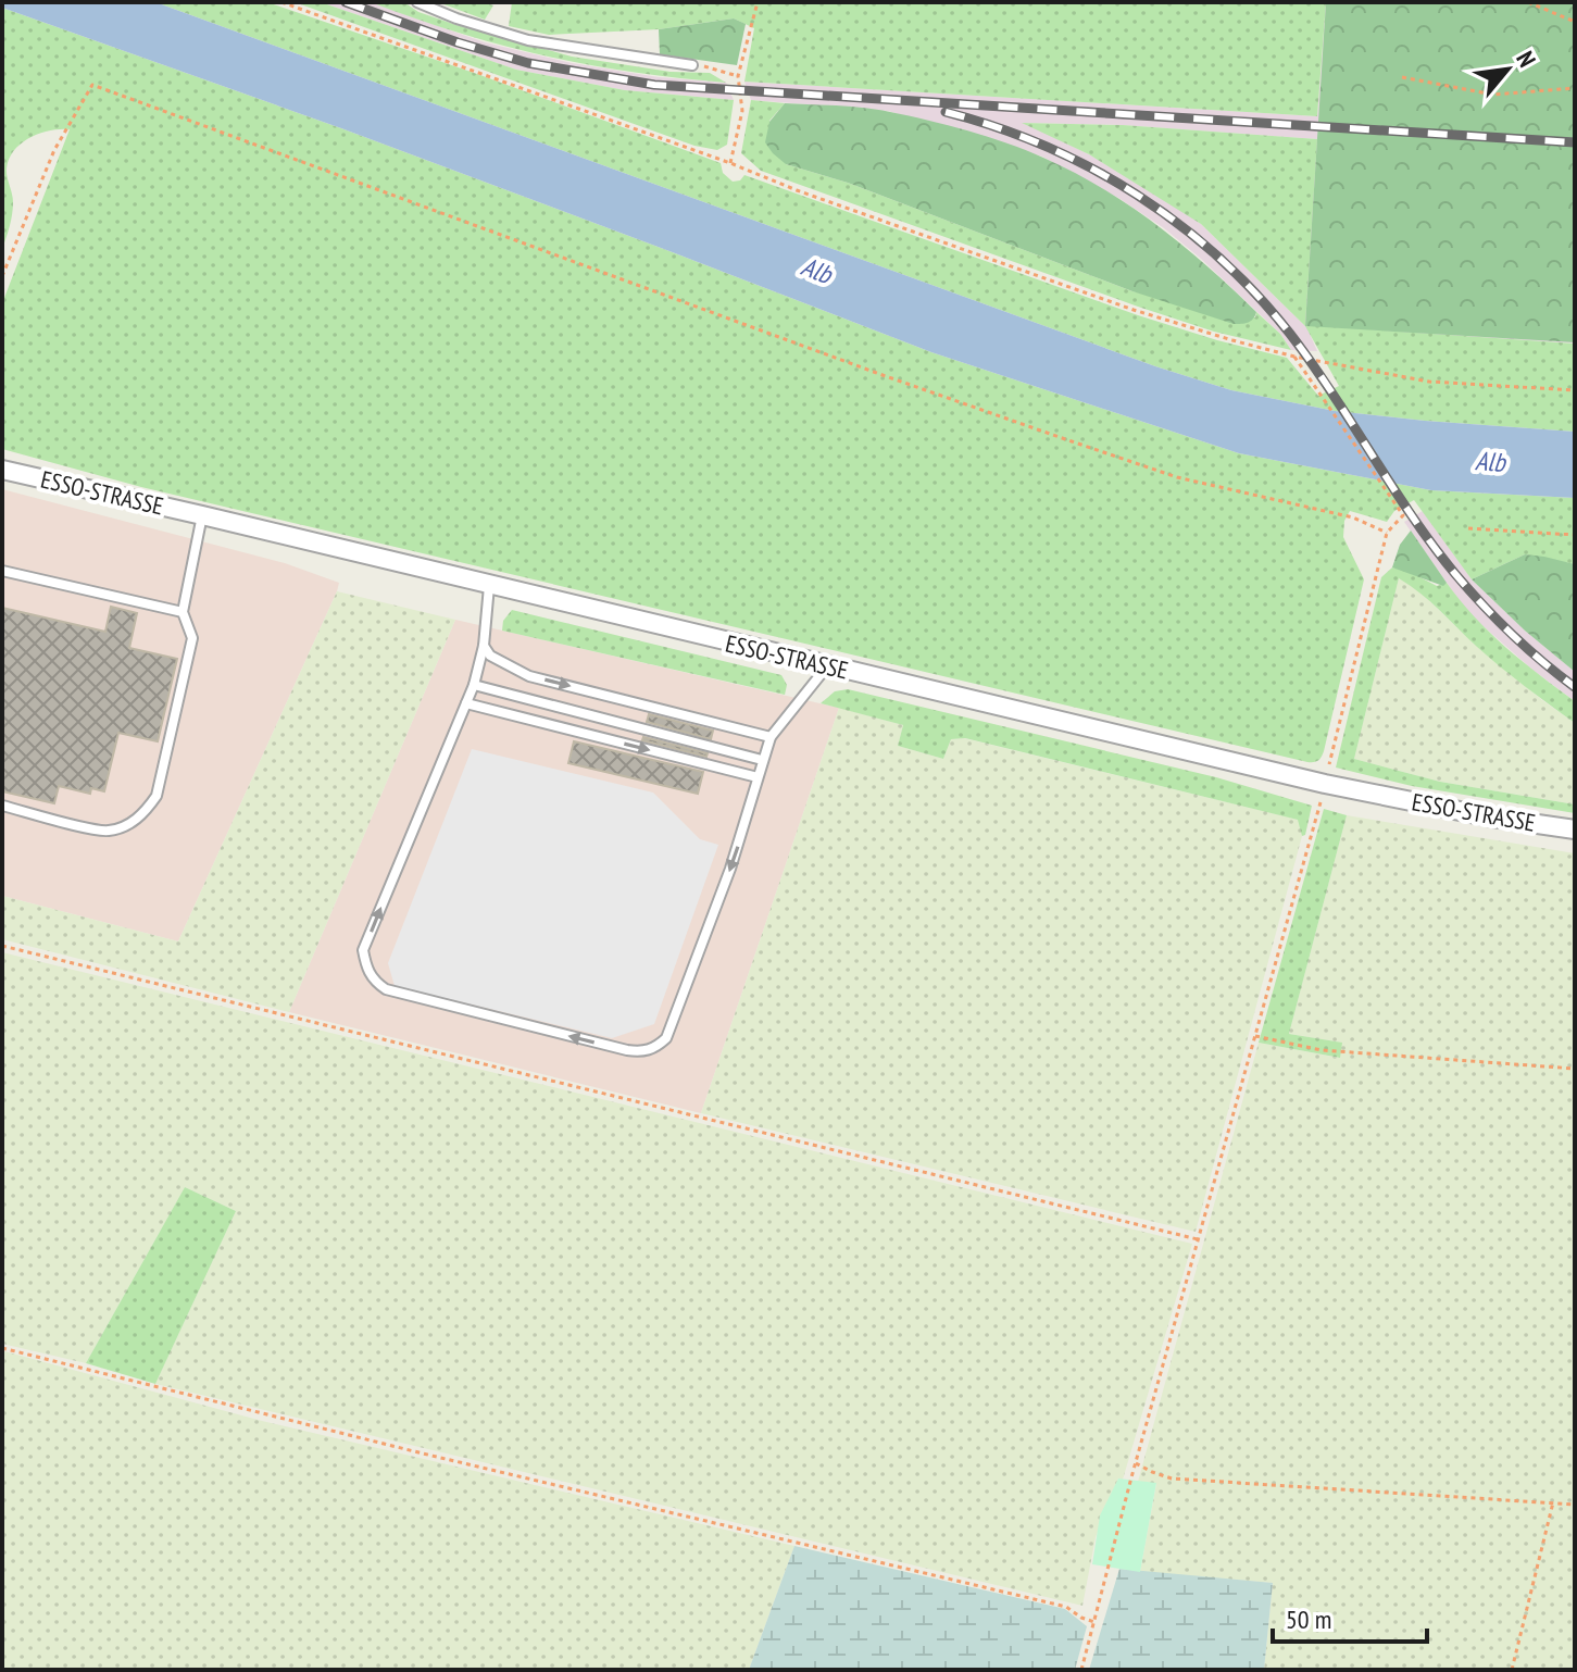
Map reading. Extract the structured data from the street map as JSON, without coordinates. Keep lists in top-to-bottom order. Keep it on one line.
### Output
{"streets":{"street":["ESSO-STRASSE"]},"water":["Alb"],"scale_bar":"50 m","north":"top right"}
